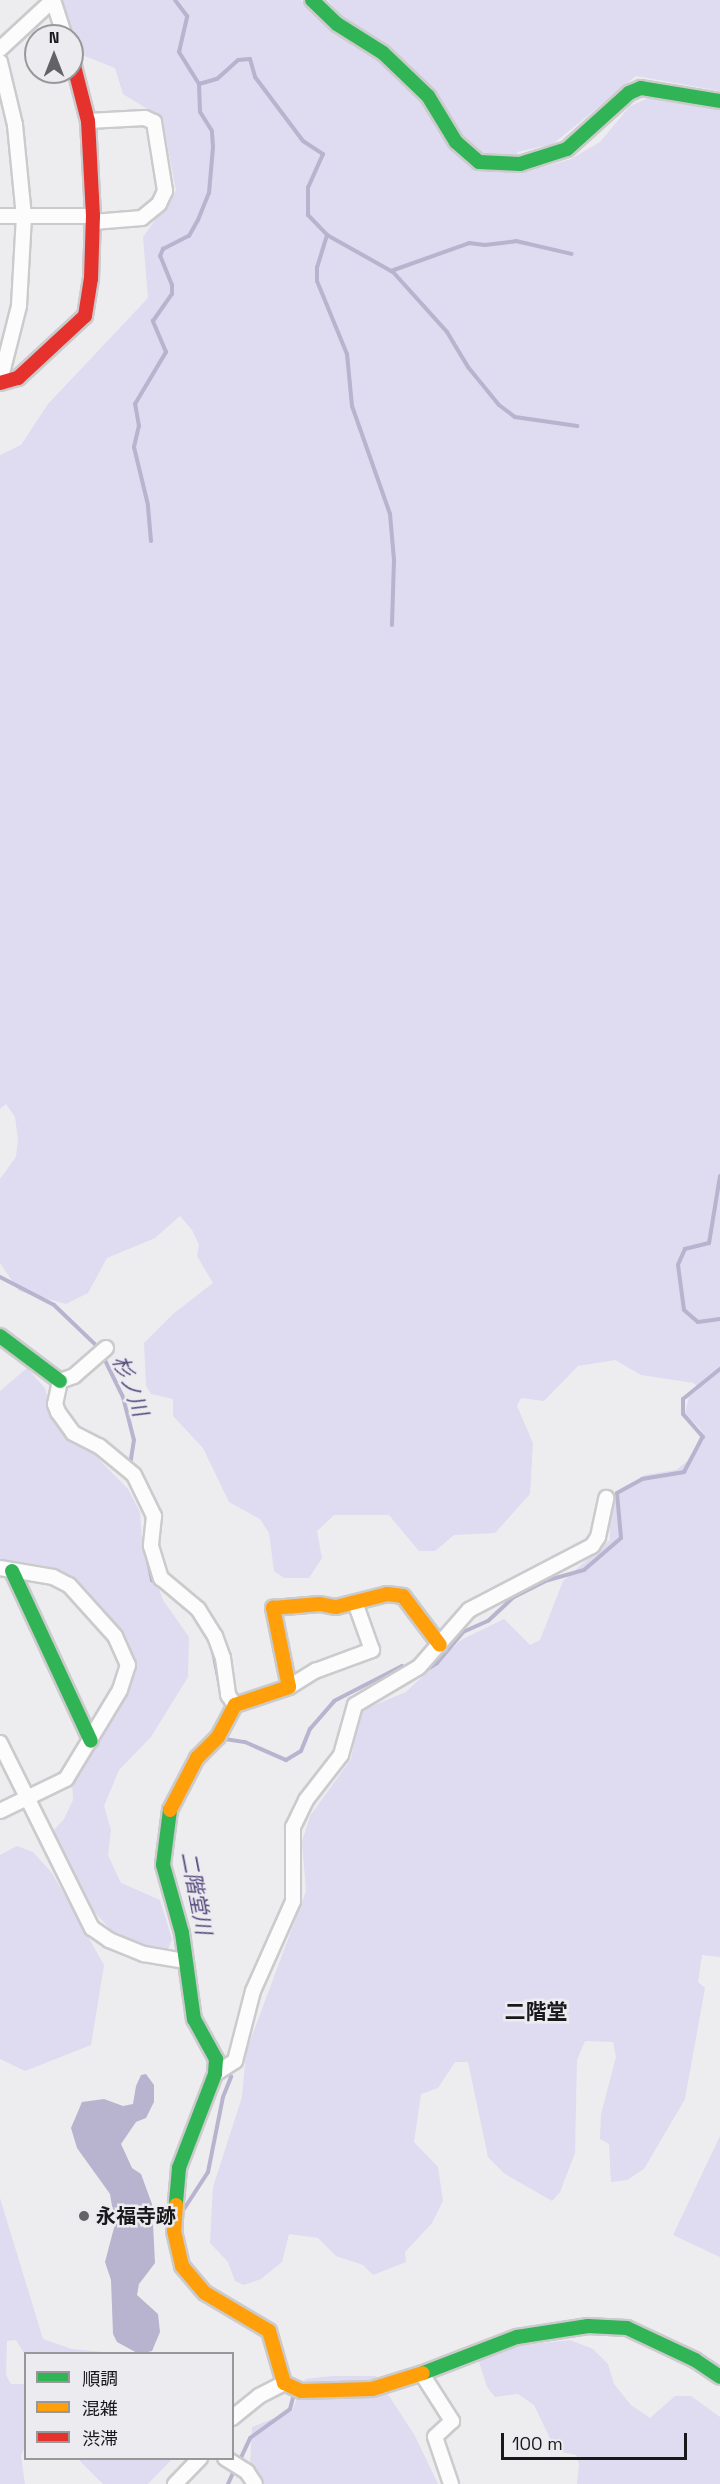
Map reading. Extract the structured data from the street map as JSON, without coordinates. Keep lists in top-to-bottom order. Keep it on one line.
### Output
{"districts":["二階堂"],"water":["杉ノ川","二階堂川"],"places":["永福寺跡"],"legend":["順調","混雑","渋滞"],"scale_bar":"100 m","north":"top"}
